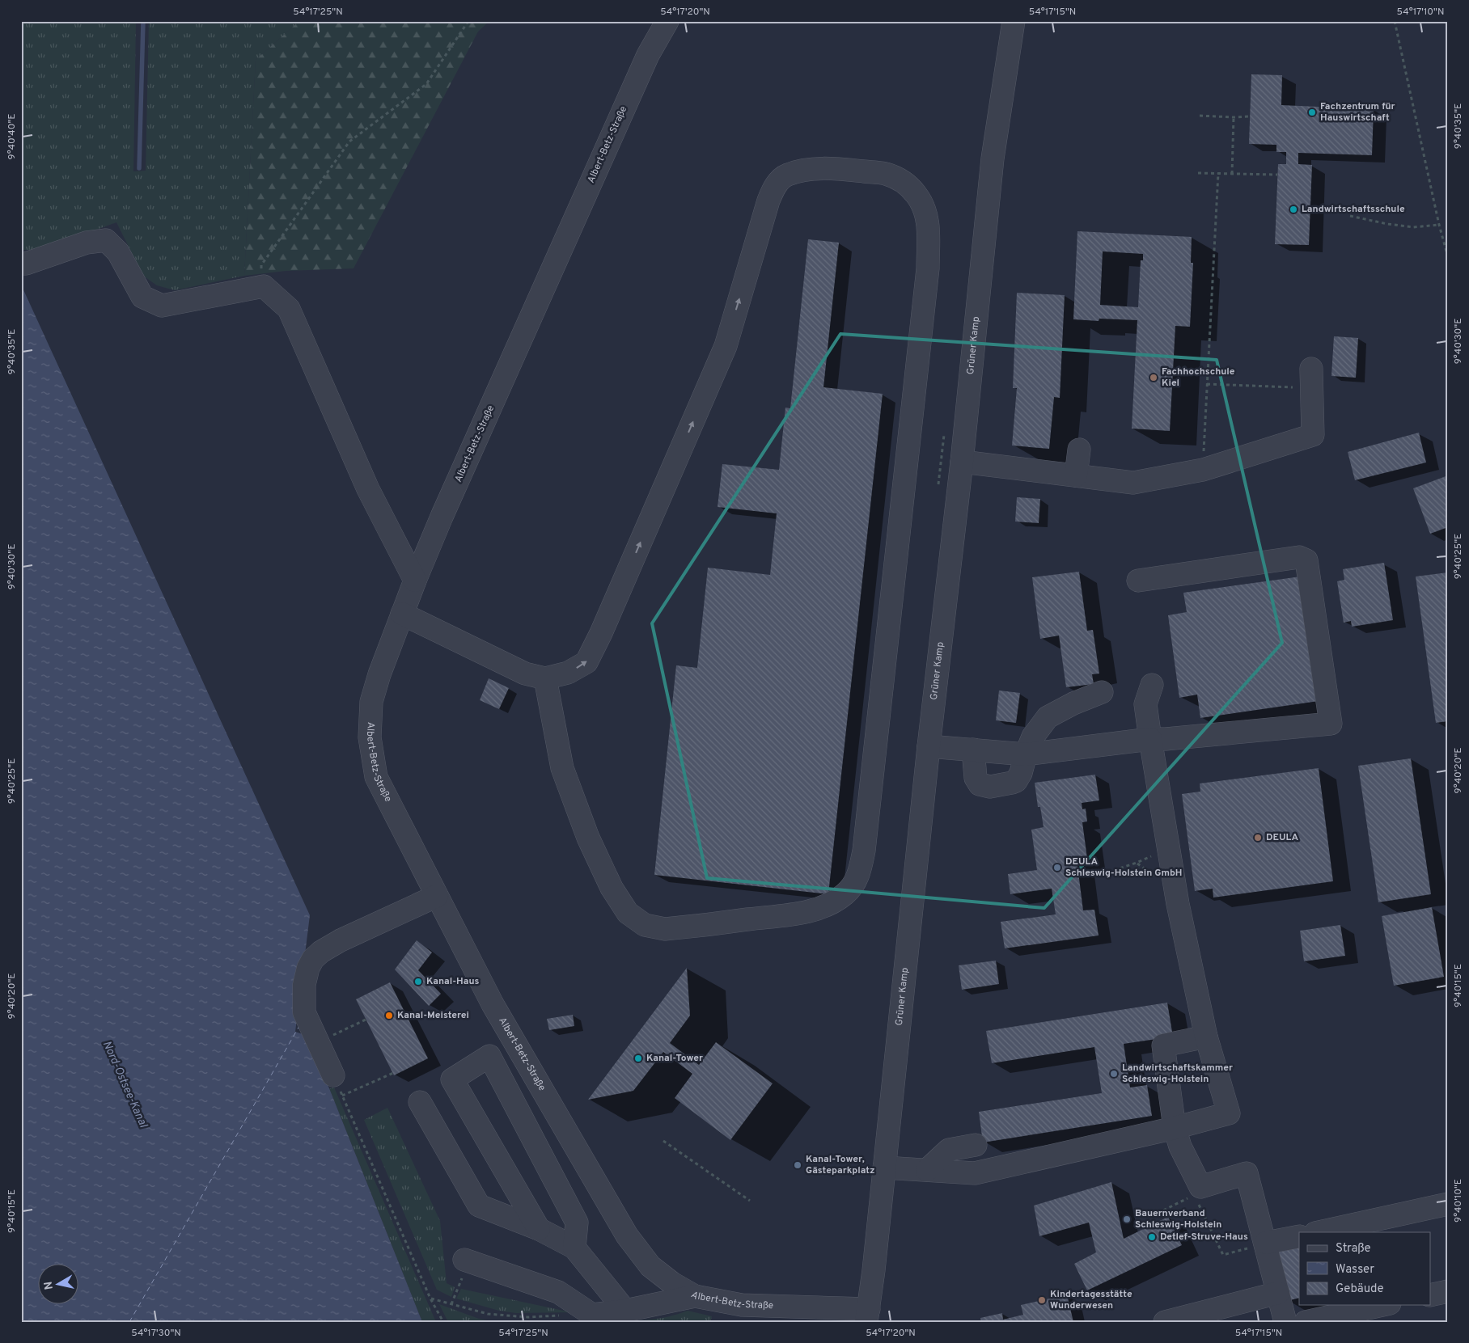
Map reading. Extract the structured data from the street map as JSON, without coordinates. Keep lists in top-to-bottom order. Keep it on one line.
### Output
{"streets":{"street":["Albert-Betz-Straße","Grüner Kamp"]},"crossings":[["Albert-Betz-Straße","Grüner Kamp"]],"water":["Nord-Ostsee-Kanal"],"places":["Fachzentrum für Hauswirtschaft","Landwirtschaftsschule","Fachhochschule Kiel","DEULA","DEULA Schleswig-Holstein GmbH","Kanal-Haus","Kanal-Meisterei","Kanal-Tower","Landwirtschaftskammer Schleswig-Holstein","Kanal-Tower, Gästeparkplatz","Bauernverband Schleswig-Holstein","Detlef-Struve-Haus","Kindertagesstätte Wunderwesen"],"legend":["Straße","Wasser","Gebäude"],"north":"left","coordinates":["54°17'25\"N","54°17'20\"N","54°17'15\"N","54°17'10\"N","9°40'35\"E","9°40'40\"E","9°40'30\"E","9°40'25\"E","9°40'20\"E","9°40'15\"E","9°40'10\"E","54°17'30\"N"]}
